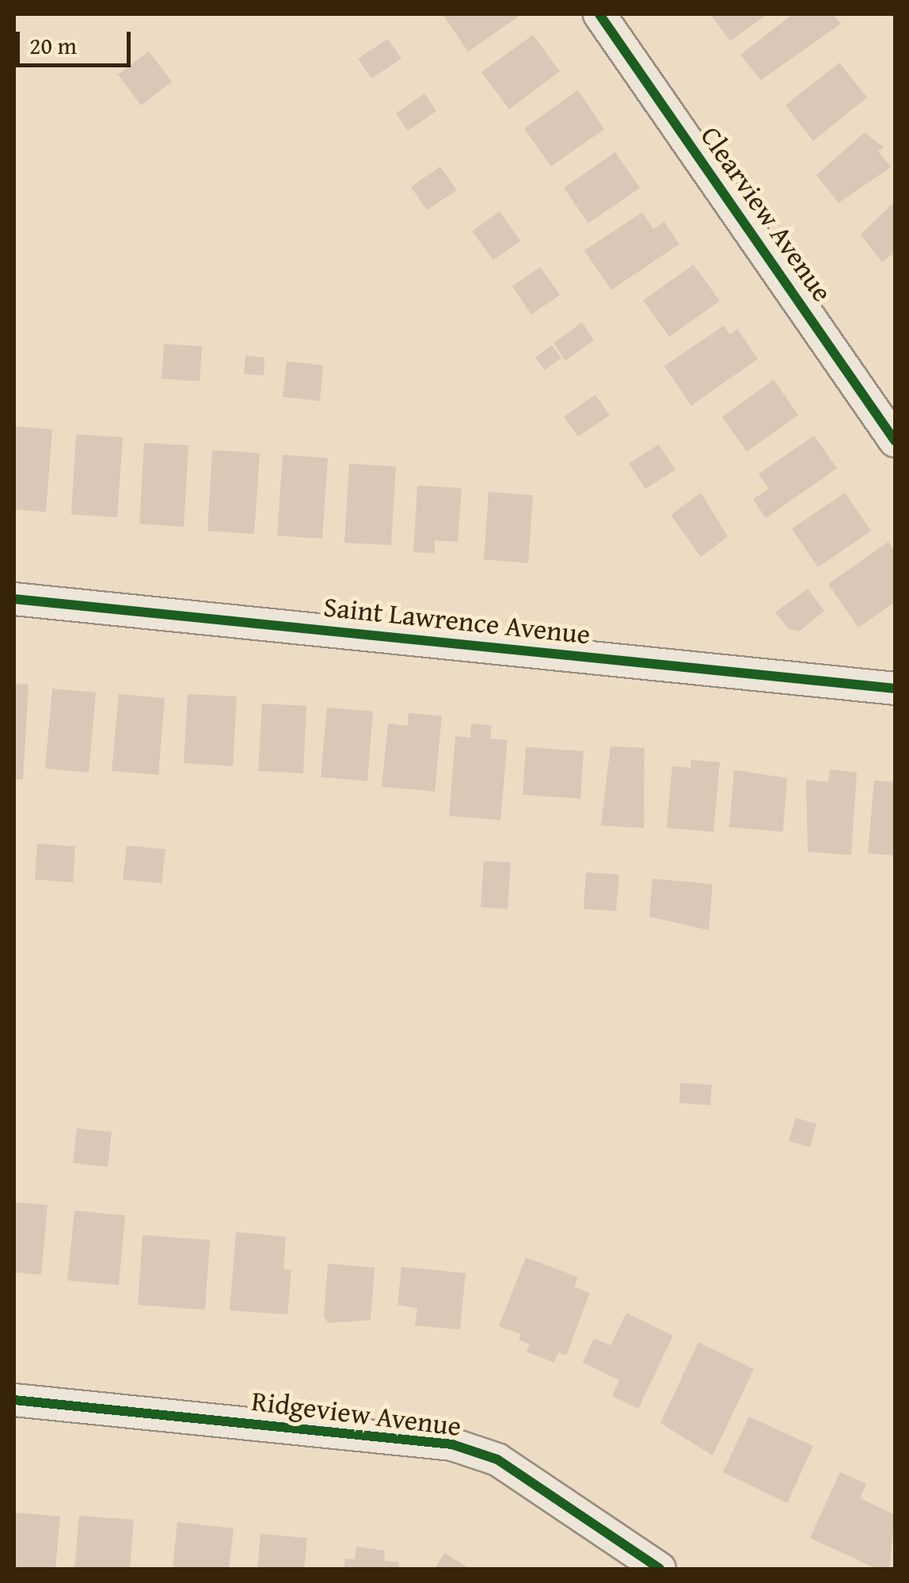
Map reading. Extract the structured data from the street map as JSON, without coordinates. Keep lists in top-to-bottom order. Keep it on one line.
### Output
{"streets":{"street":["Clearview Avenue","Saint Lawrence Avenue","Ridgeview Avenue"]},"scale_bar":"20 m"}
